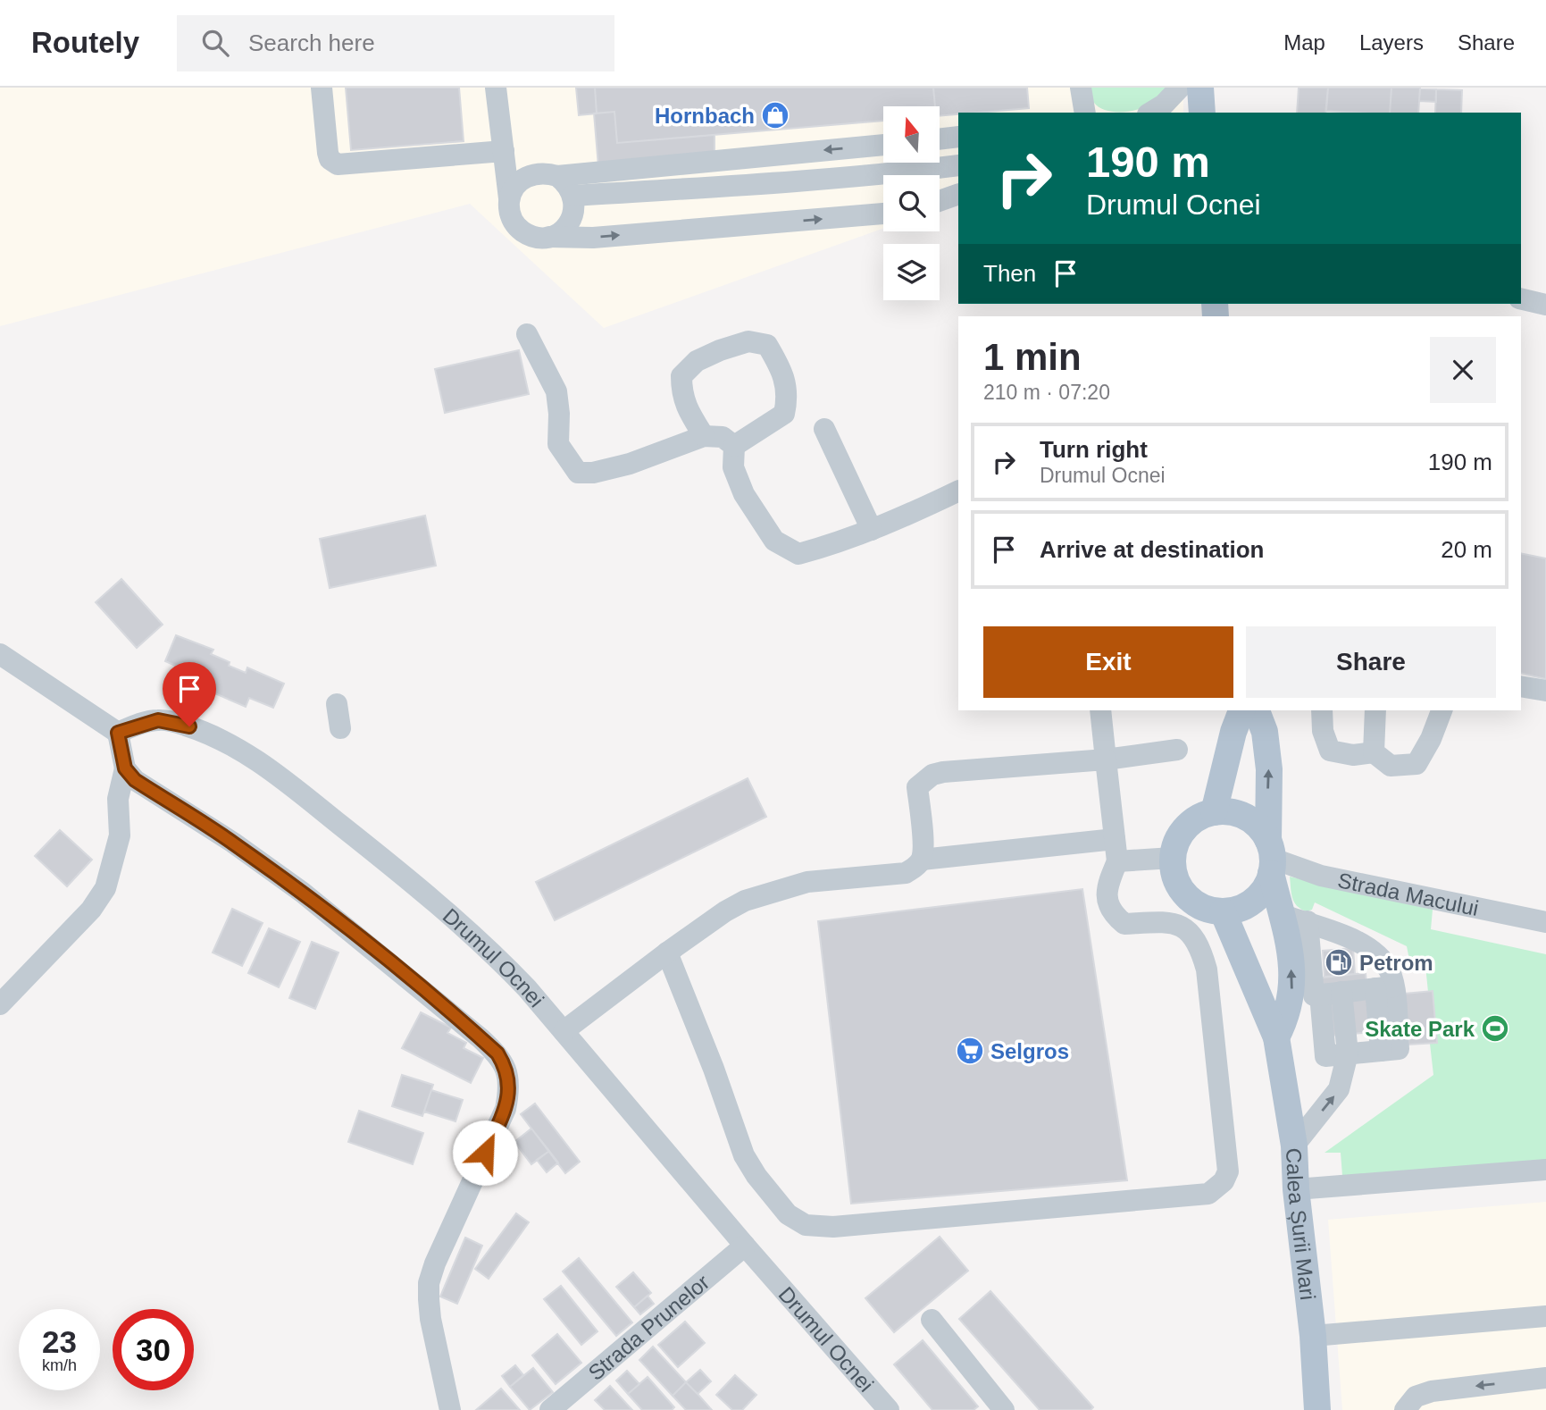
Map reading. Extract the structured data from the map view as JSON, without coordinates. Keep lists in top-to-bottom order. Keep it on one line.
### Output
{"streets":{"main road":["Calea Șurii Mari"],"street":["Strada Macului","Drumul Ocnei","Strada Prunelor"]},"crossings":[["Strada Macului","Calea Șurii Mari"],["Drumul Ocnei","Strada Prunelor"]],"places":{"shop":["Hornbach"],"fuel station":["Petrom"],"sports":["Skate Park"],"supermarket":["Selgros"]},"north":"top","page":{"header":"Routely","search":"Search here","nav":["Map","Layers","Share"],"turn":["190 m","Drumul Ocnei"],"then":"Then","heading":["1 min","210 m · 07:20"],"list":[{"name":"Turn right","note":"Drumul Ocnei","value":"190 m"},{"name":"Arrive at destination","value":"20 m"}],"buttons":["Exit","Share"],"speed":"23 km/h","limit":"30"}}
